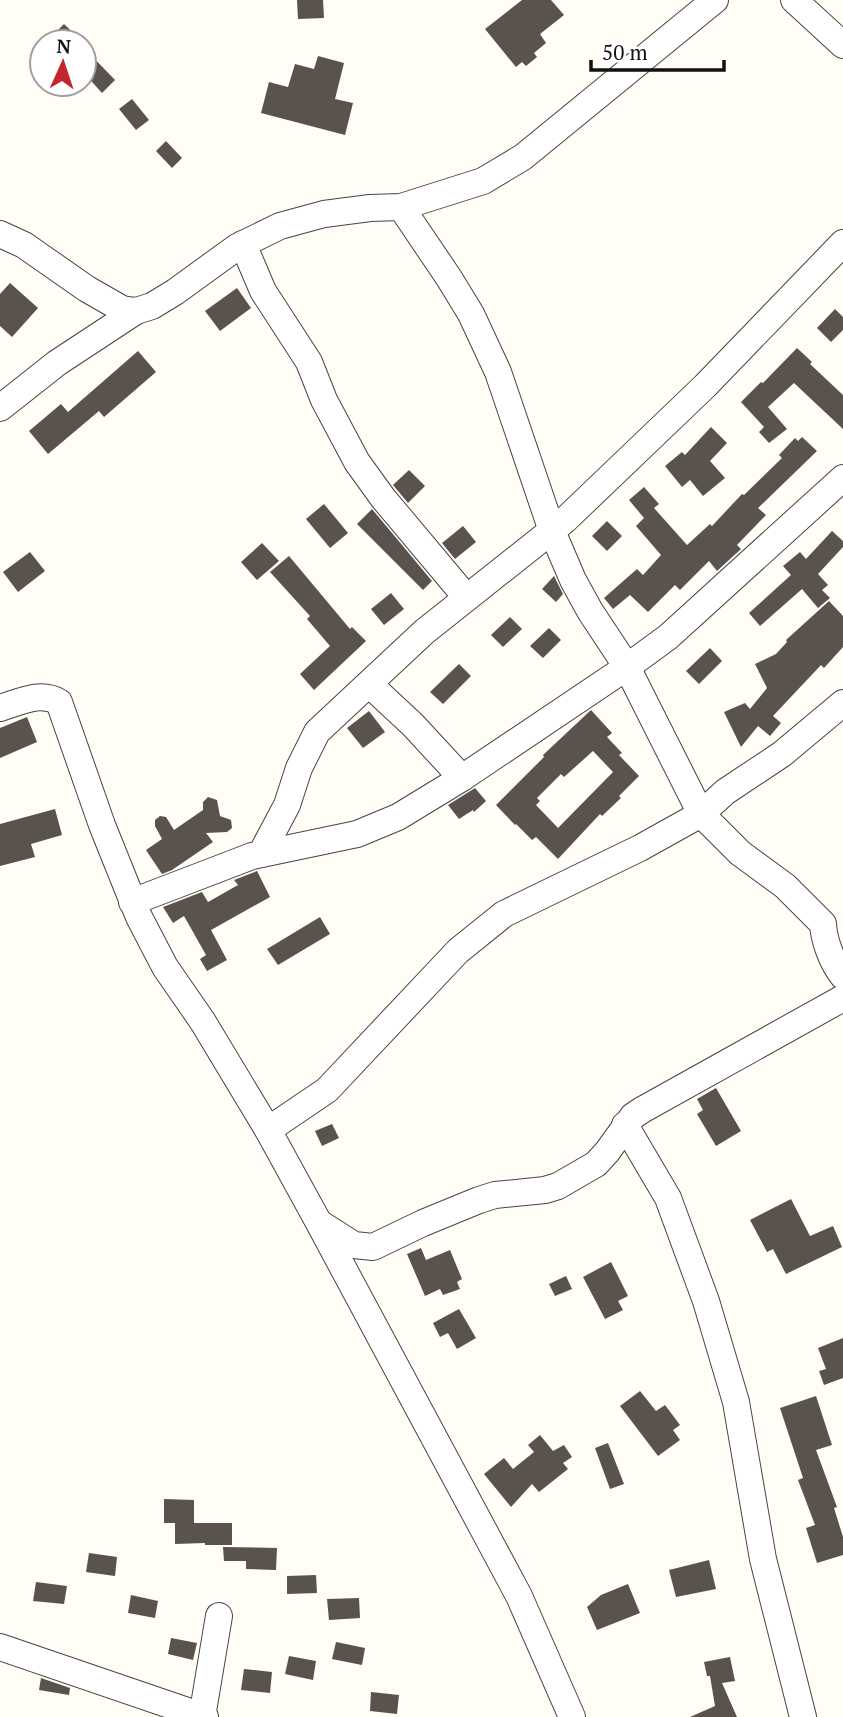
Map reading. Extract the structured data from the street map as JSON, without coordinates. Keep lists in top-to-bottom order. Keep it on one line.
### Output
{"scale_bar":"50 m","north":"top"}
